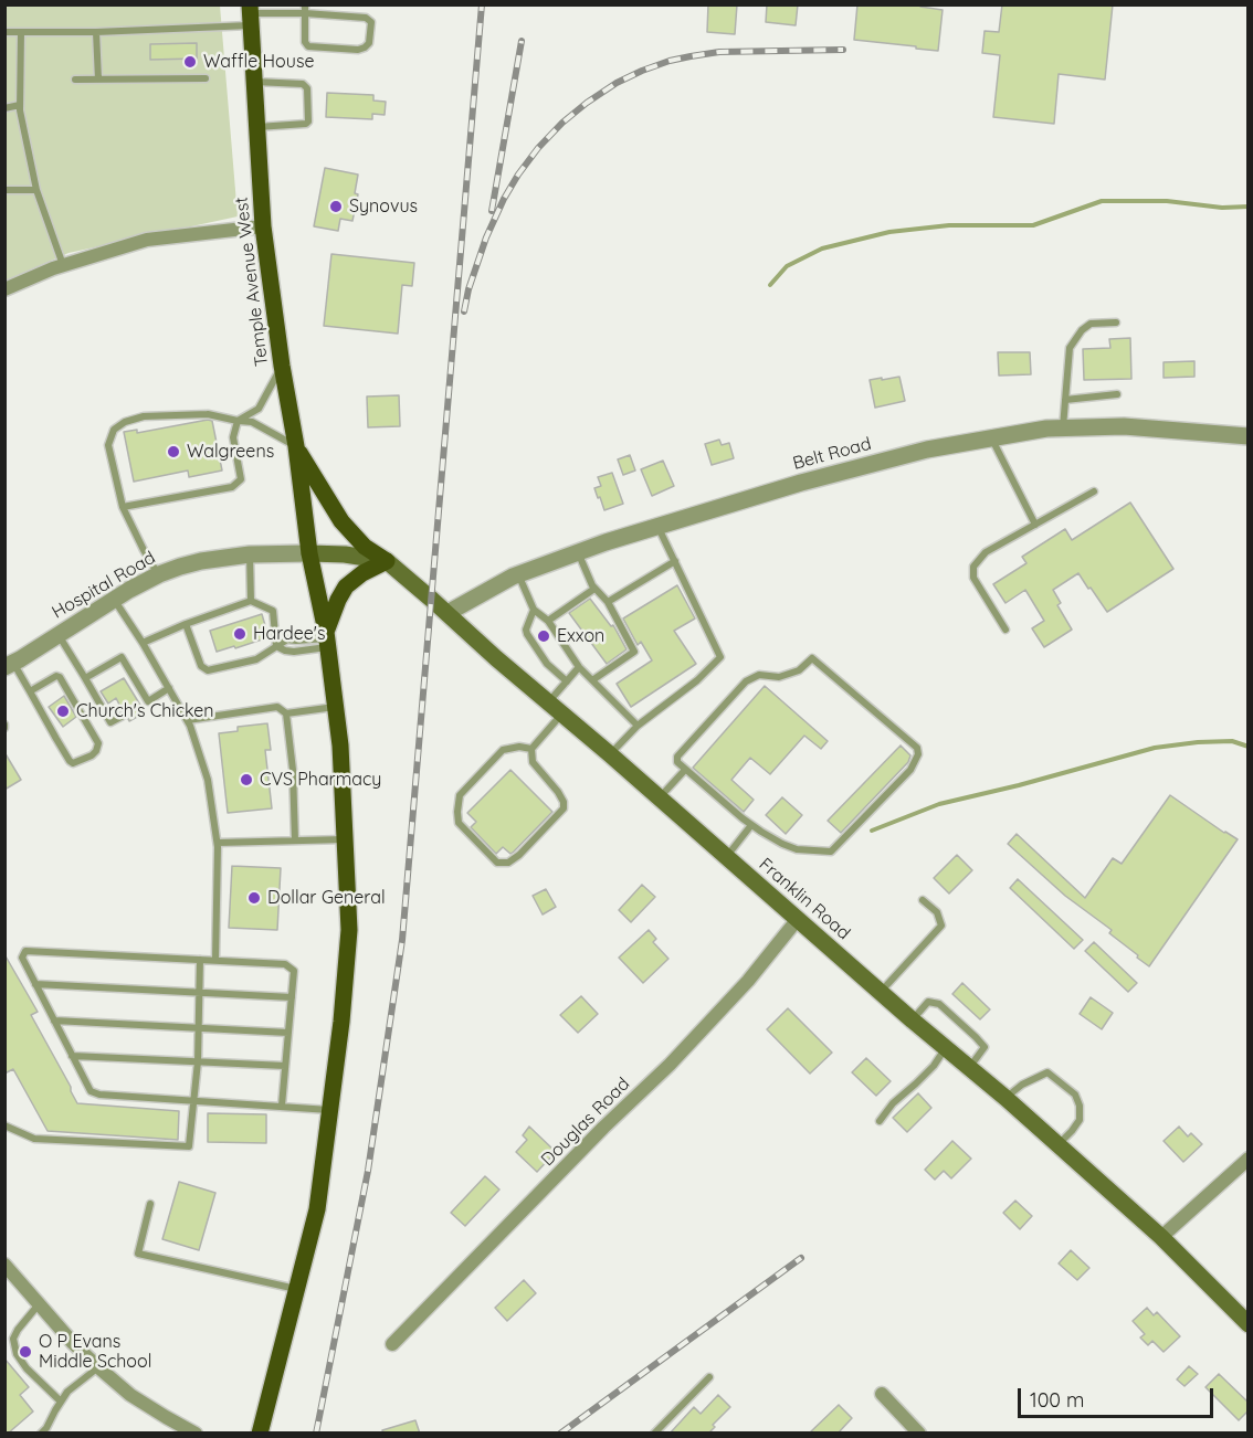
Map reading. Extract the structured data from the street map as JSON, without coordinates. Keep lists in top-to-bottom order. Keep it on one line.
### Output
{"streets":{"main road":["Temple Avenue West","Franklin Road"],"street":["Belt Road","Hospital Road","Douglas Road"]},"crossings":[["Temple Avenue West","Hospital Road"],["Belt Road","Franklin Road"],["Franklin Road","Douglas Road"]],"places":["Waffle House","Synovus","Walgreens","Hardee's","Exxon","Church's Chicken","CVS Pharmacy","Dollar General","O P Evans Middle School"],"scale_bar":"100 m"}
